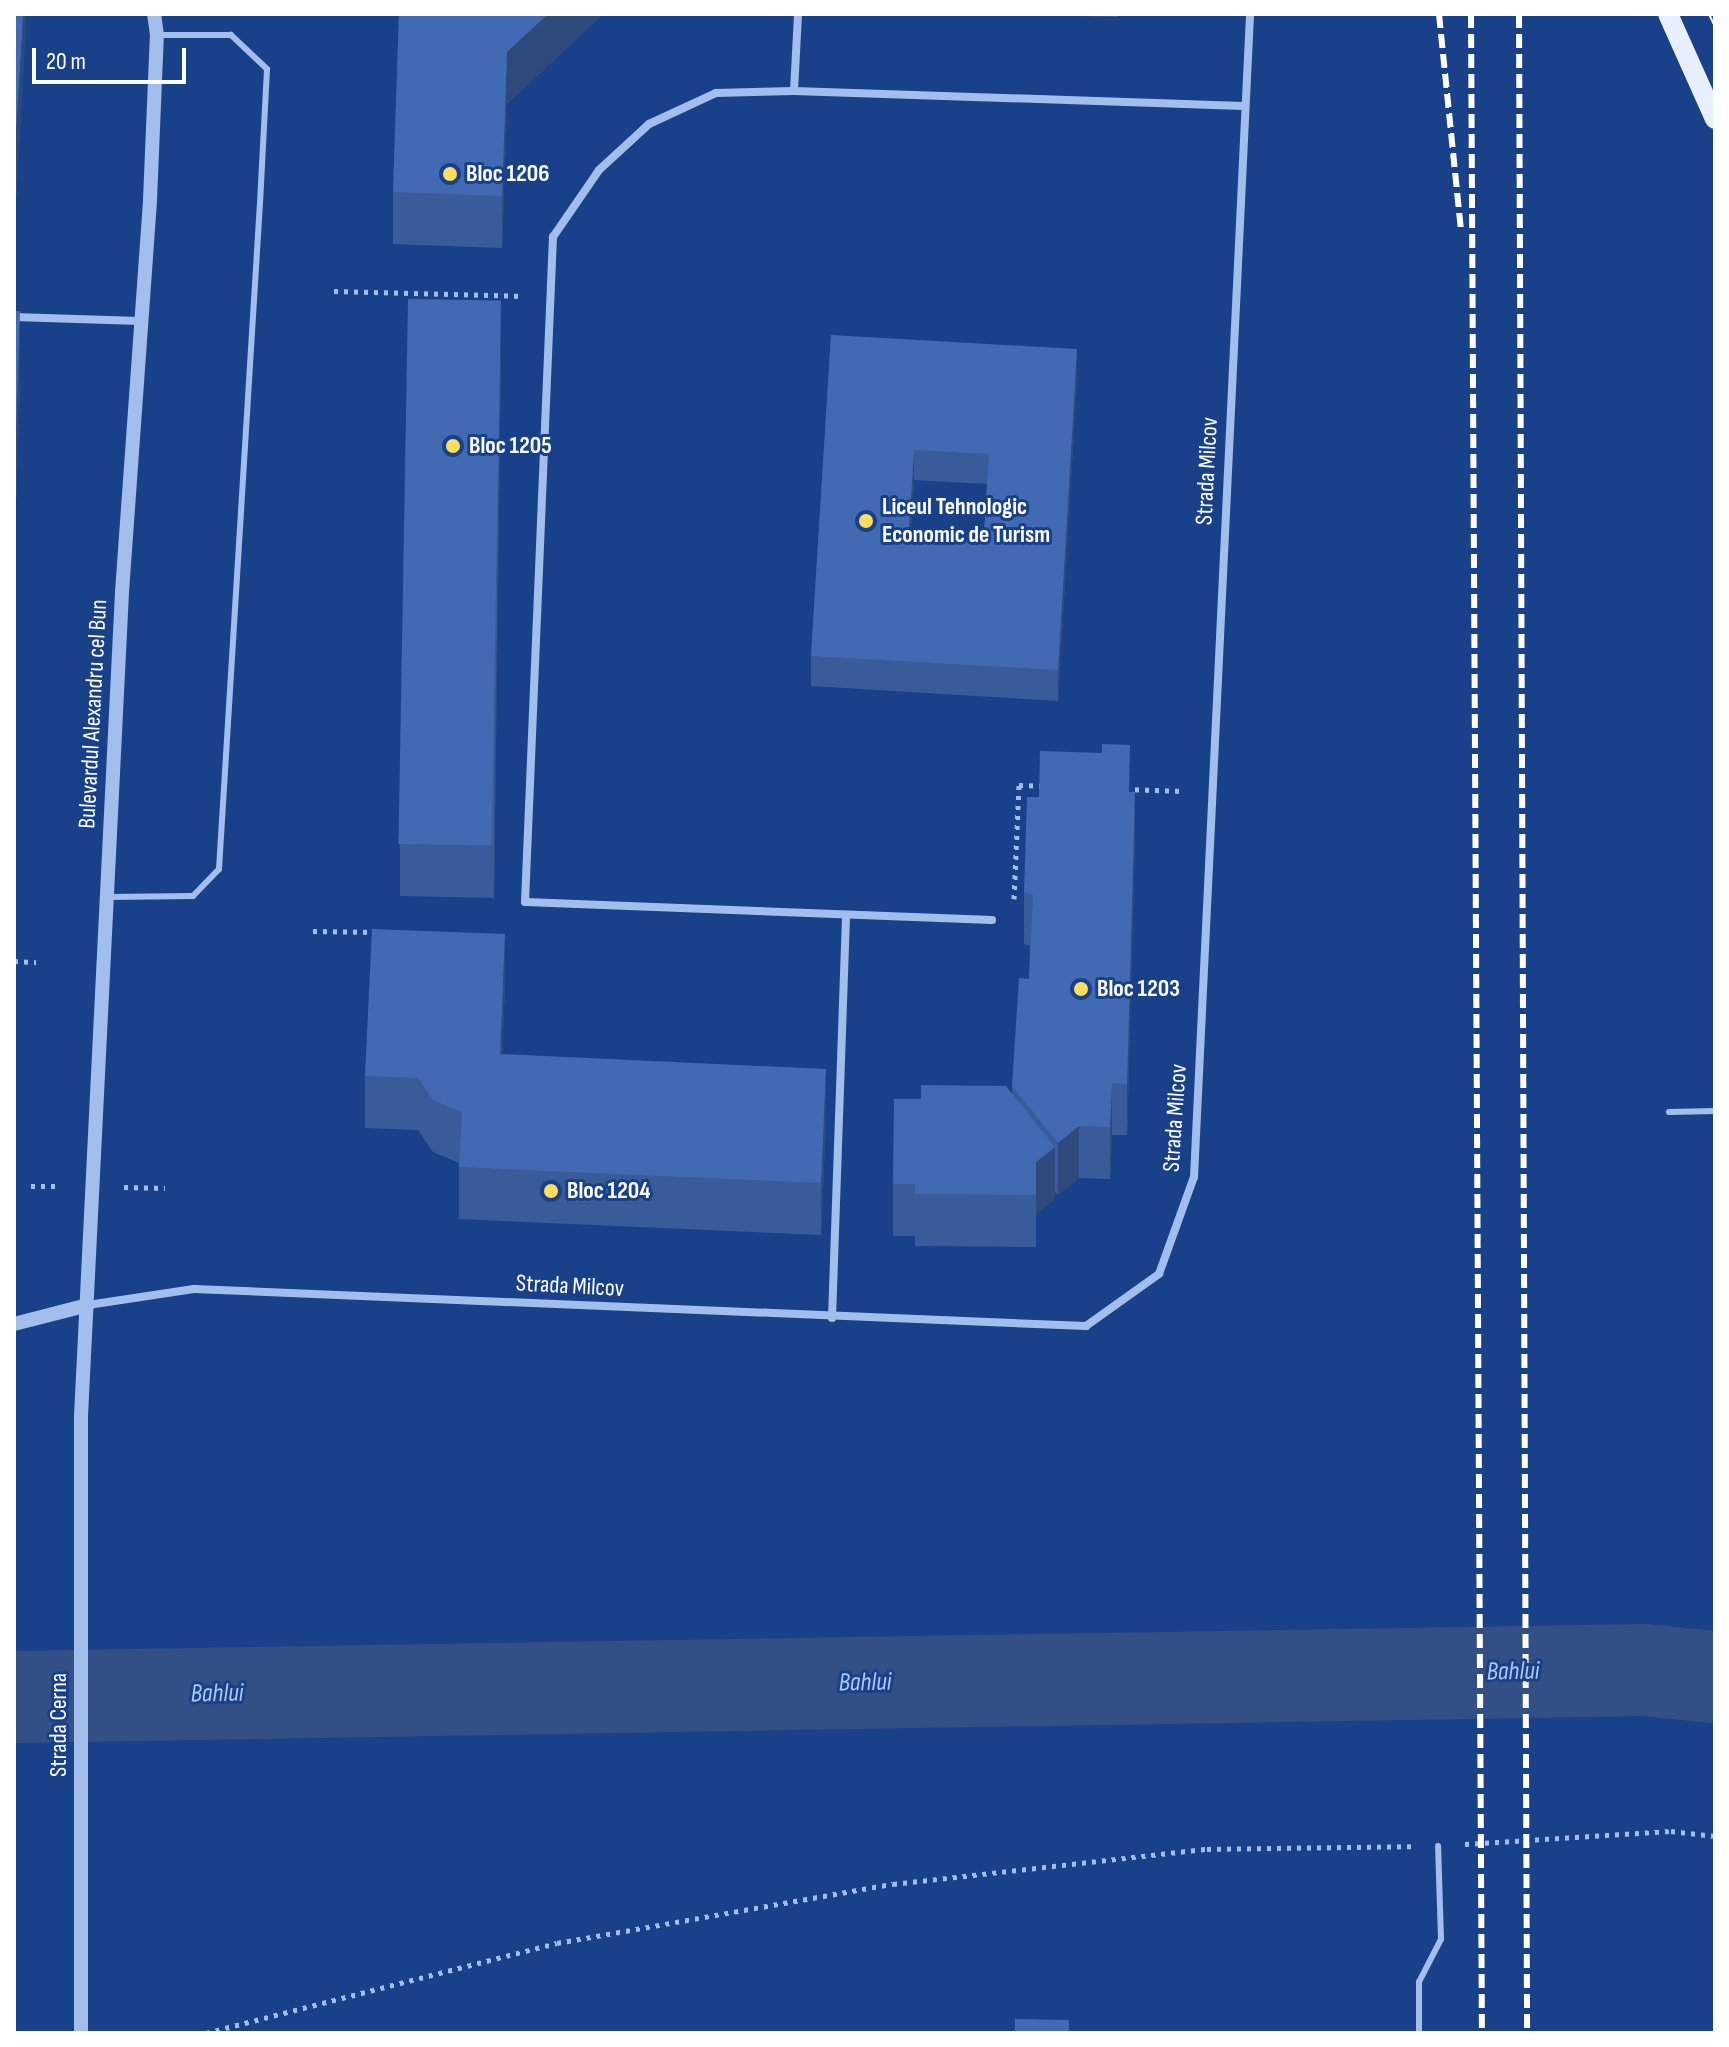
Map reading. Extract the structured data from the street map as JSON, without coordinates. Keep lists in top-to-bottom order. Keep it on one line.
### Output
{"streets":{"street":["Strada Milcov","Bulevardul Alexandru cel Bun","Strada Cerna"]},"crossings":[["Strada Milcov","Bulevardul Alexandru cel Bun"],["Bulevardul Alexandru cel Bun","Strada Cerna"]],"water":["Bahlui"],"places":["Bloc 1206","Bloc 1205","Liceul Tehnologic Economic de Turism","Bloc 1203","Bloc 1204"],"scale_bar":"20 m"}
